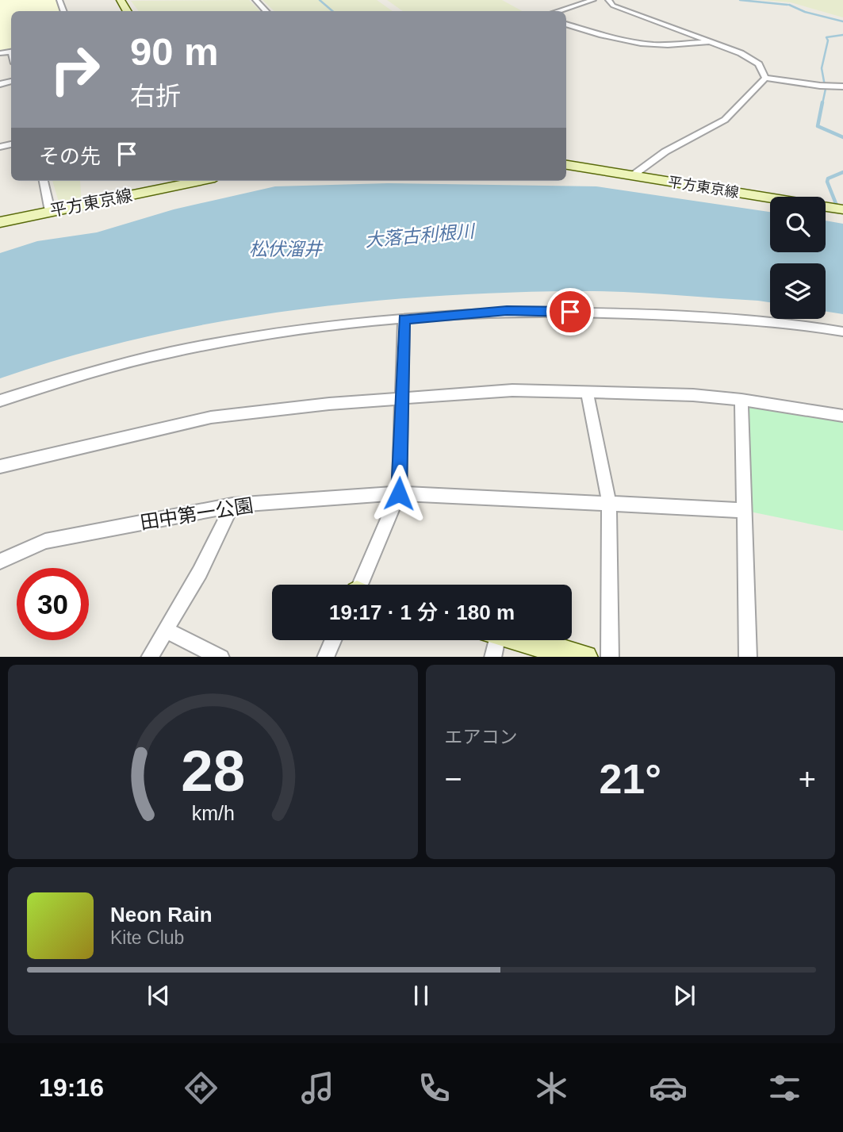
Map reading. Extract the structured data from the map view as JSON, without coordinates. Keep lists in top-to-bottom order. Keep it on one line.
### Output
{"streets":{"main road":["平方東京線"],"street":["田中第一公園"]},"water":["大落古利根川","松伏溜井"],"page":{"turn":["90 m","右折"],"then":"その先","limit":"30","trip":"19:17 · 1 分 · 180 m","tile":"エアコン","heat":["−","21°","+"],"song":["Neon Rain","Kite Club"],"tabs":"19:16","gauge":["28","km/h"]}}
